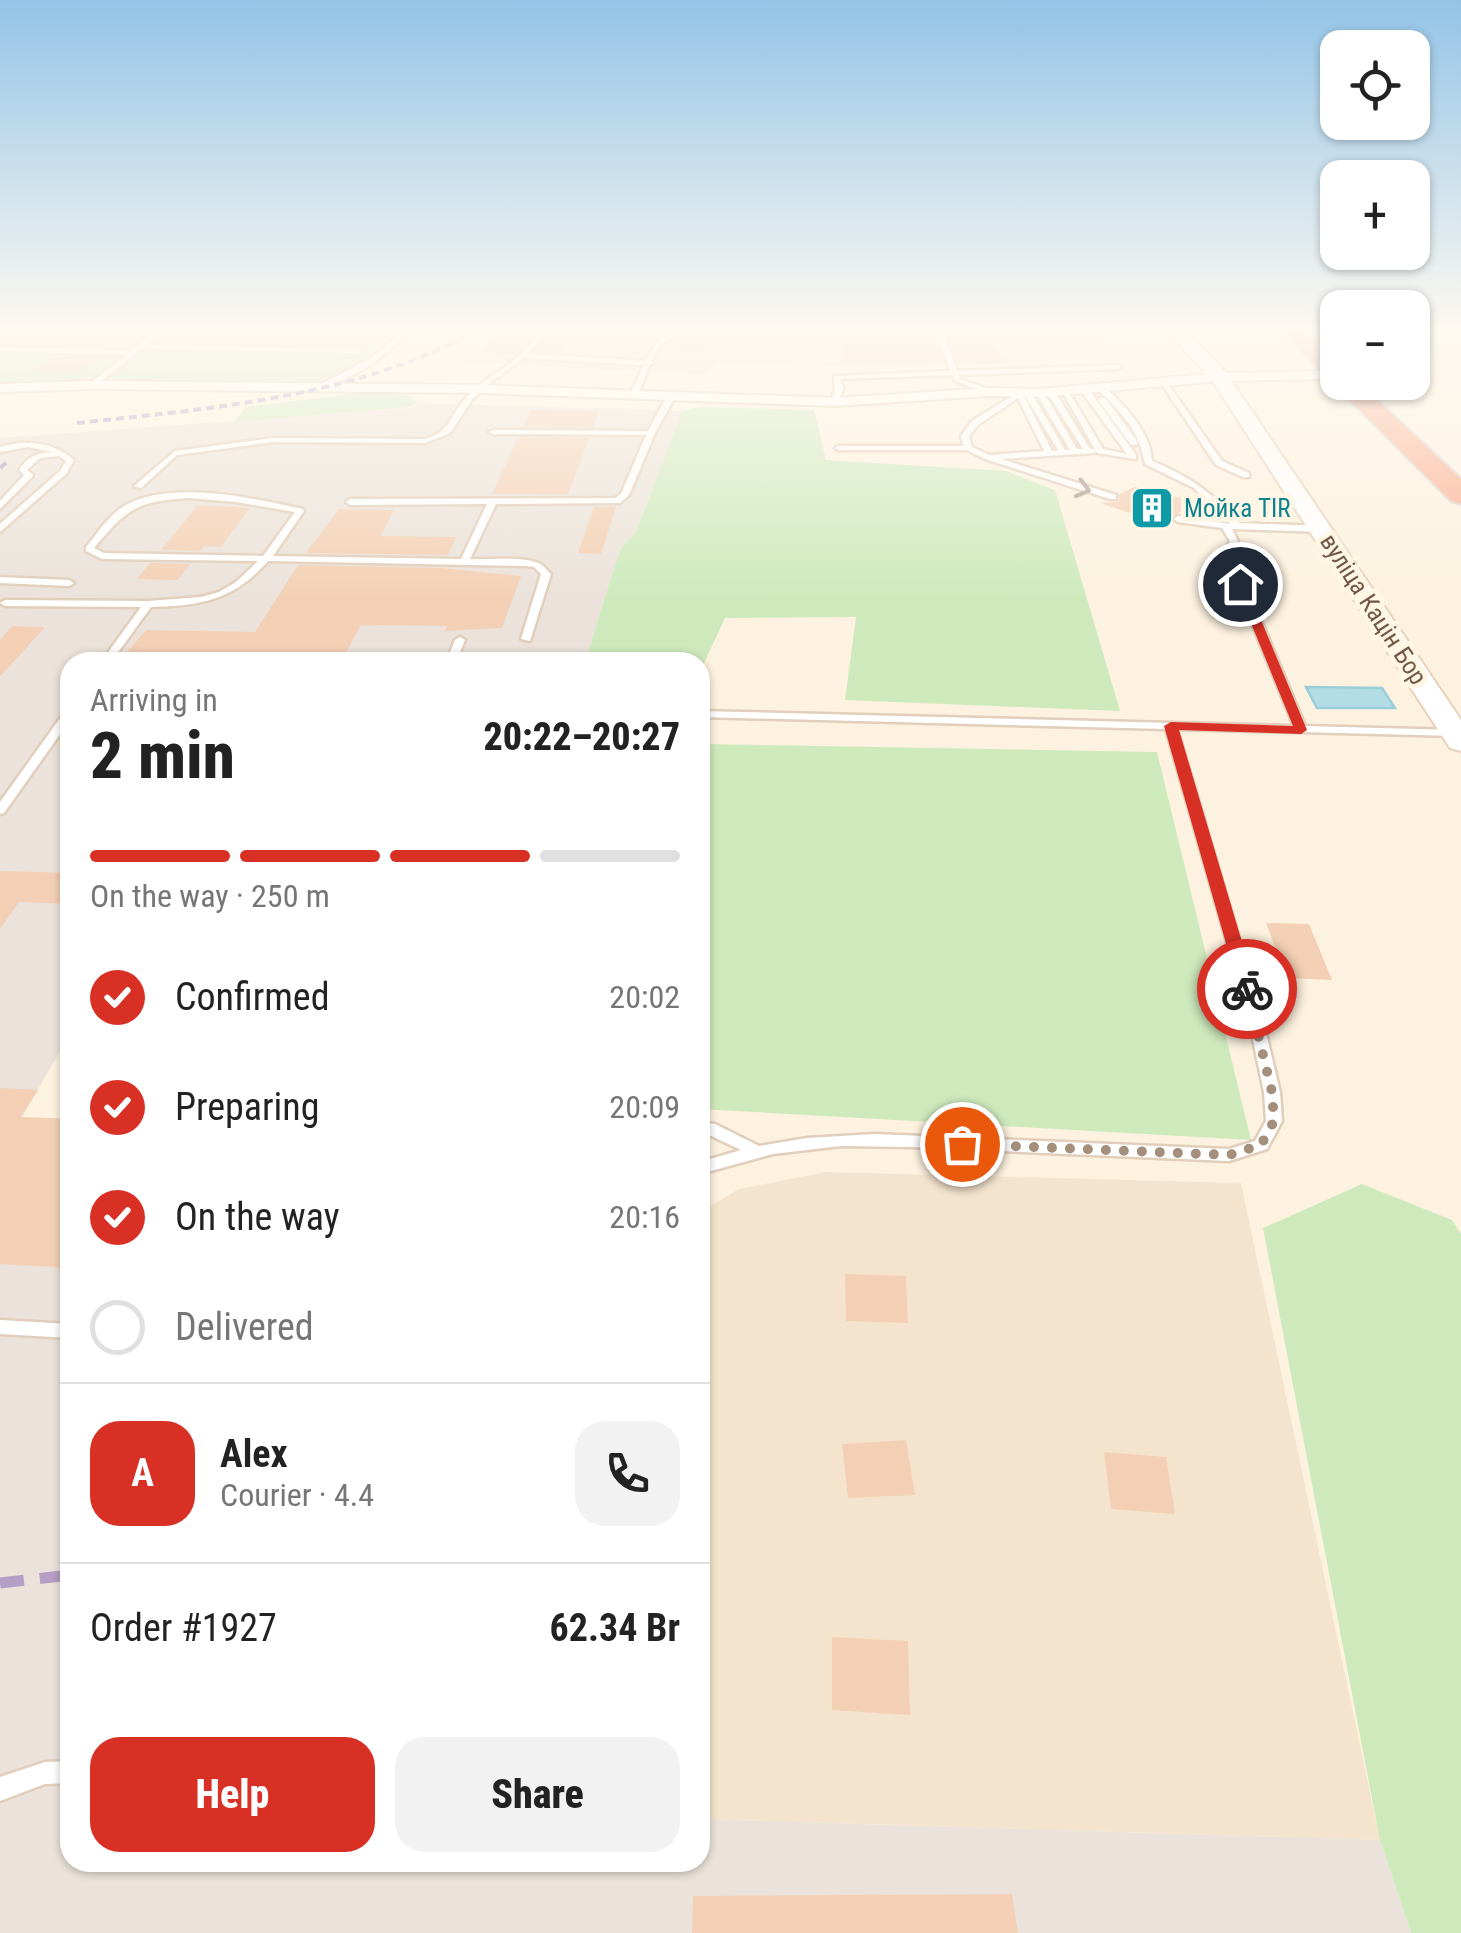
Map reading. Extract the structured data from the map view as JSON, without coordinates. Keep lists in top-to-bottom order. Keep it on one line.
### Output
{"streets":{"main road":["вуліца Кацін Бор"]},"places":{"building":["Мойка TIR"]},"page":{"map_buttons":["+","−"],"heading":["2 min","Arriving in","20:22–20:27"],"panel":["Alex","Courier · 4.4","Order #1927","62.34 Br"],"bar":"On the way · 250 m","list":[["Confirmed","20:02"],["Preparing","20:09"],["On the way","20:16"],"Delivered"],"round":"A","buttons":["Help","Share"]}}
